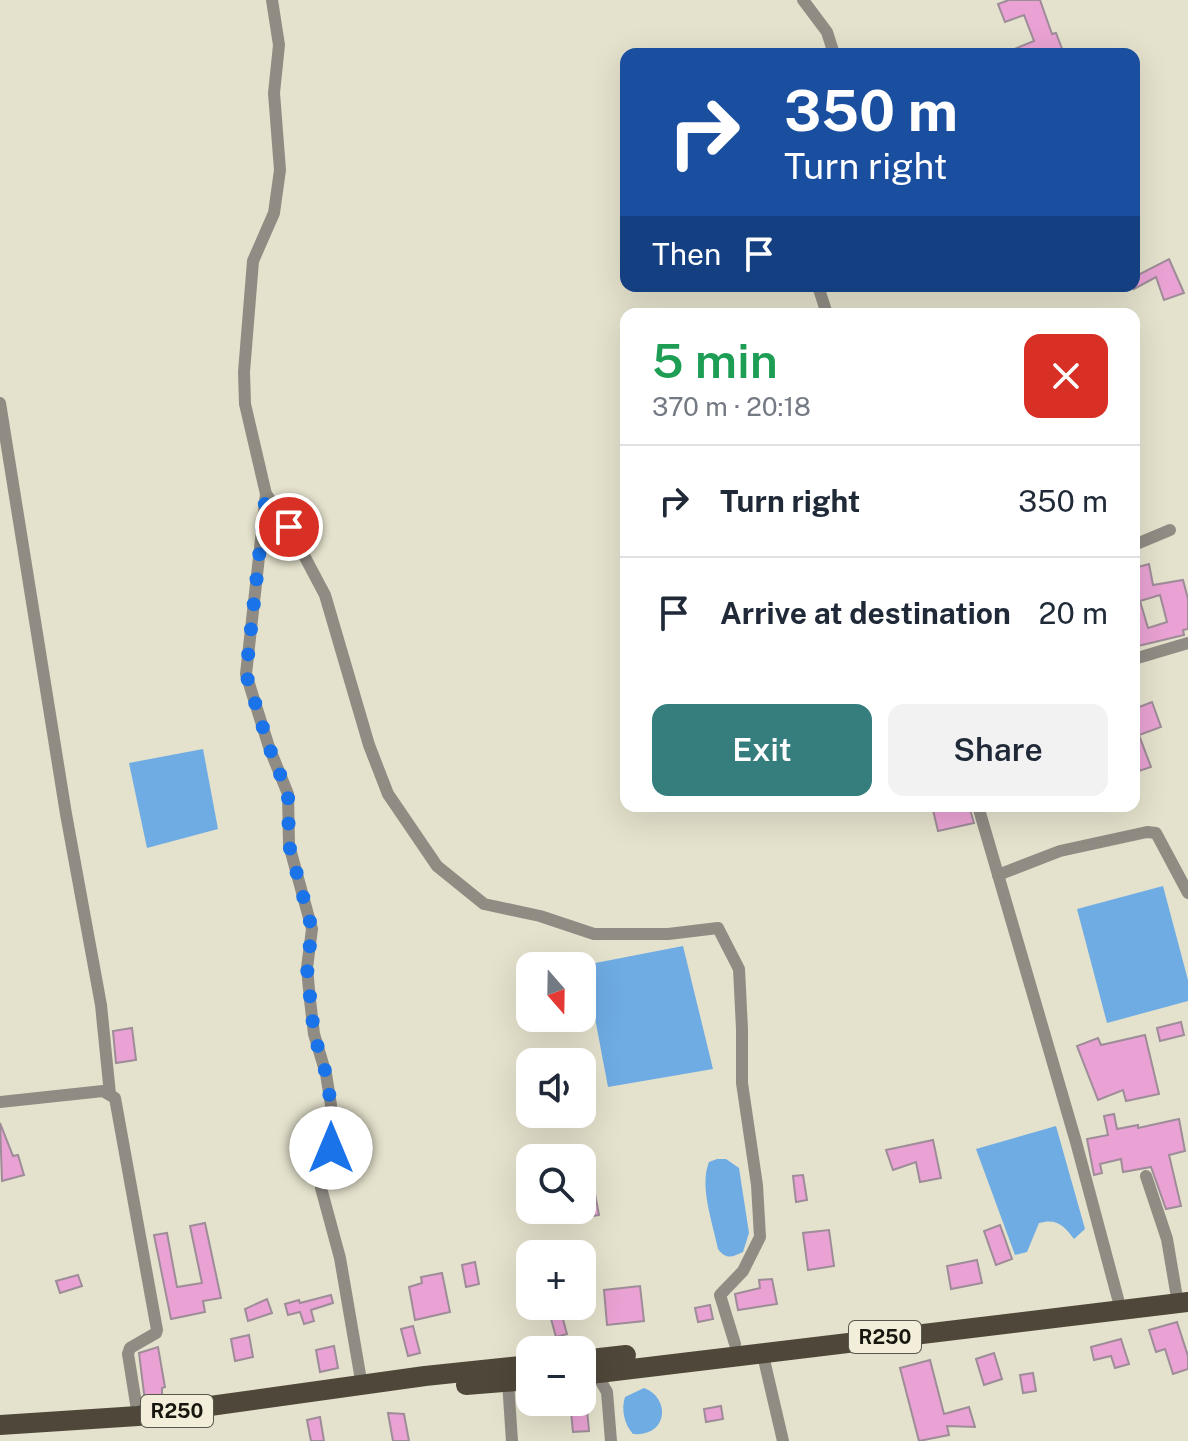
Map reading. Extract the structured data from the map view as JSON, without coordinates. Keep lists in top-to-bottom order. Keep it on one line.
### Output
{"streets":{"main road":["R250"]},"north":"bottom","page":{"turn":["350 m","Turn right"],"then":"Then","heading":["5 min","370 m · 20:18"],"list":[{"name":"Turn right","value":"350 m"},{"name":"Arrive at destination","value":"20 m"}],"buttons":["Exit","Share"],"map_buttons":["+","−"]}}
